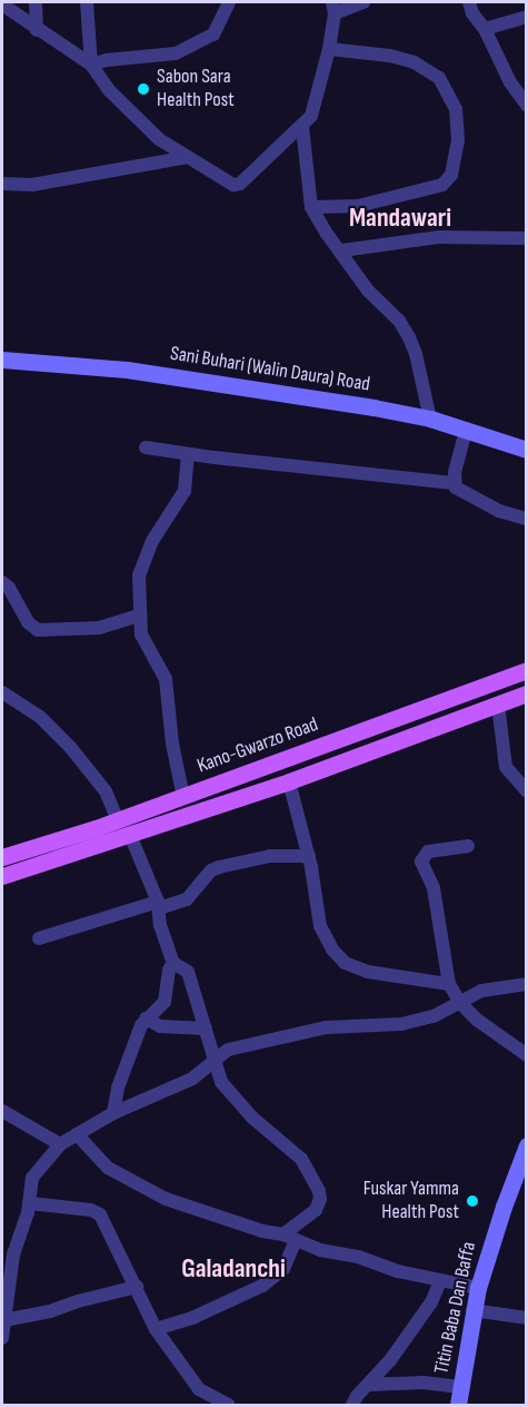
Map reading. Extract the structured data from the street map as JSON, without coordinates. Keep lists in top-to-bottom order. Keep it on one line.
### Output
{"streets":{"main road":["Kano-Gwarzo Road"],"street":["Sani Buhari (Walin Daura) Road","Titin Baba Dan Baffa"]},"districts":["Mandawari","Galadanchi"],"places":["Sabon Sara Health Post","Fuskar Yamma Health Post"]}
